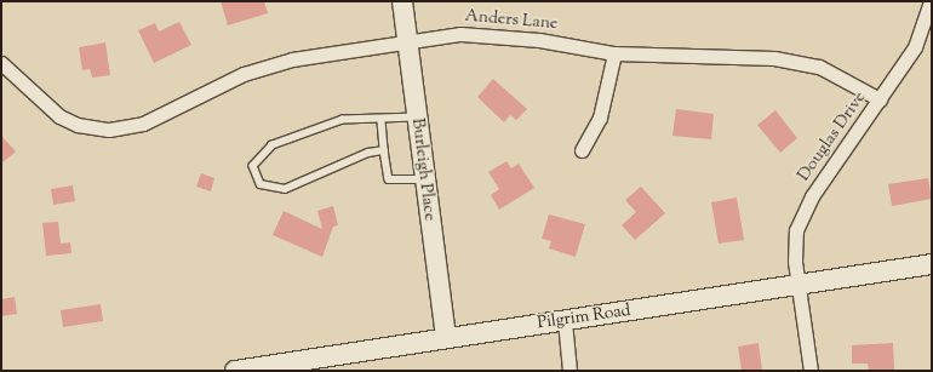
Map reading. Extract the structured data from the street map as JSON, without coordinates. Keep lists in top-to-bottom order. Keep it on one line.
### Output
{"streets":{"main road":["Burleigh Place","Pilgrim Road"],"street":["Anders Lane","Douglas Drive"]},"crossings":[["Anders Lane","Douglas Drive"],["Anders Lane","Burleigh Place"],["Douglas Drive","Pilgrim Road"],["Burleigh Place","Pilgrim Road"]]}
